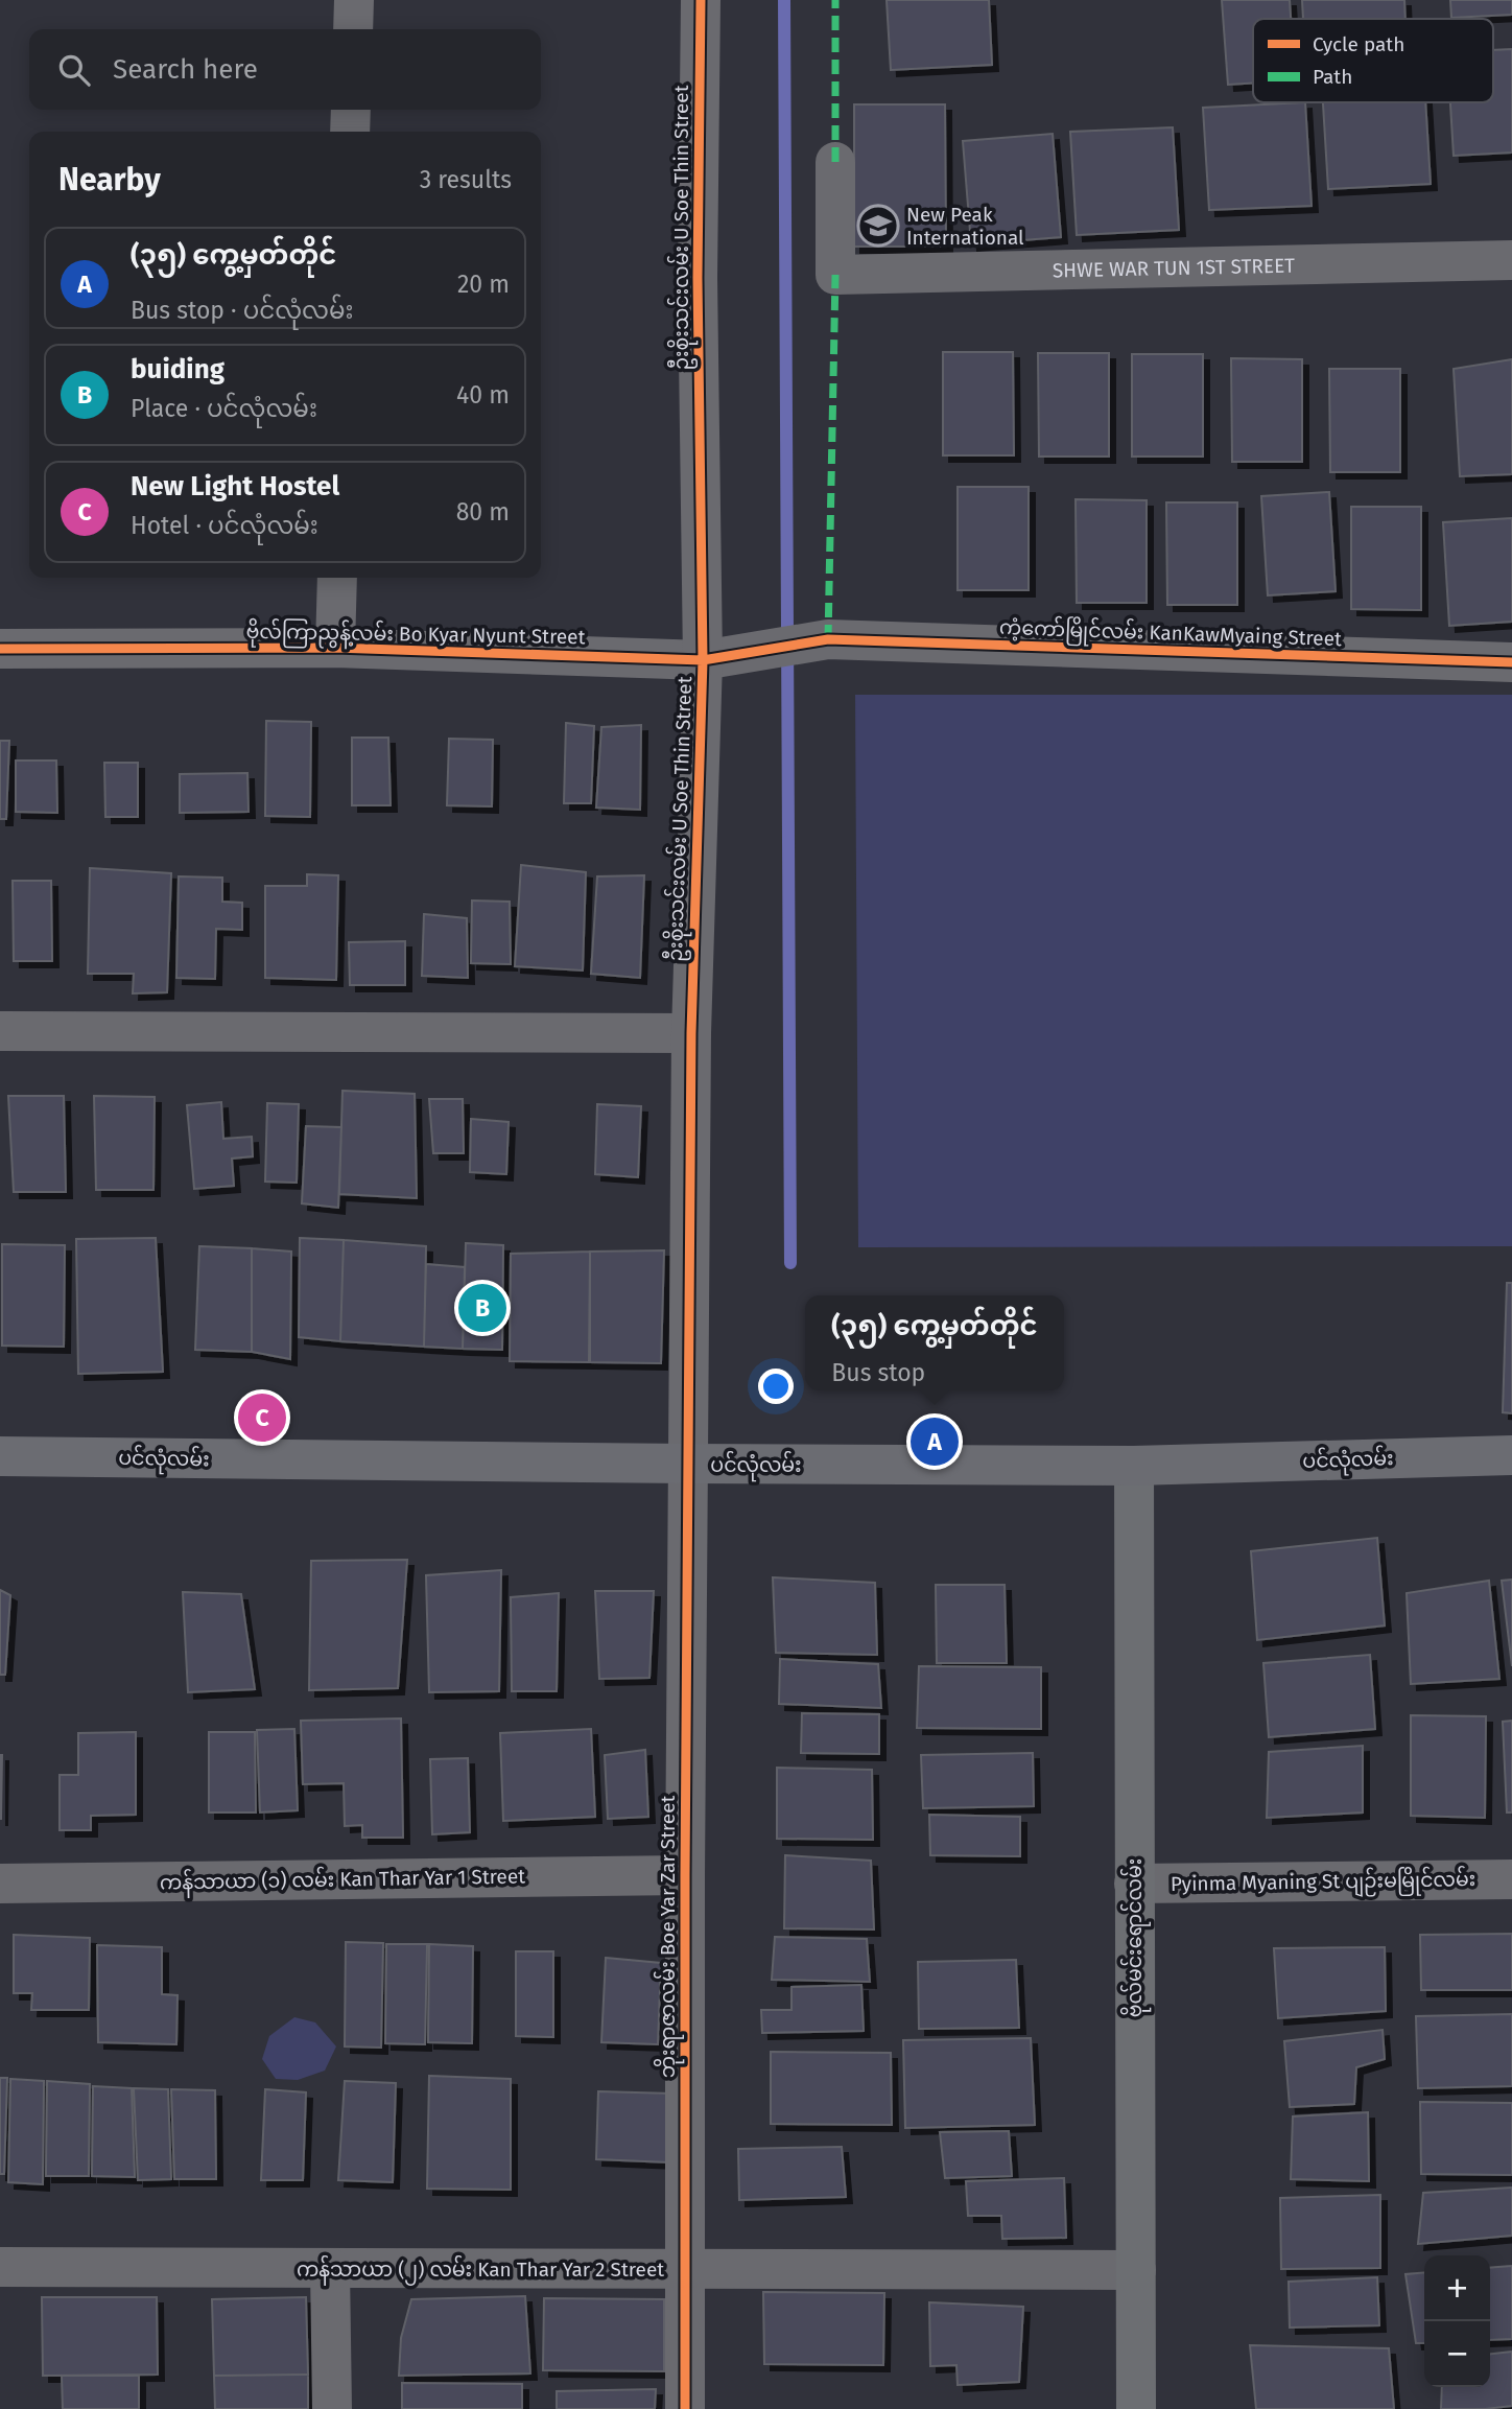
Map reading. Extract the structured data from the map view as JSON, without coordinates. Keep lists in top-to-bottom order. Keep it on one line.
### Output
{"streets":{"main road":["ပင်လုံလမ်း"],"street":["ဦးစိုးသင်းလမ်း U Soe Thin Street","SHWE WAR TUN 1ST STREET","ကံ့ကော်မြိုင်လမ်း KanKawMyaing Street","ဗိုလ်ကြာညွန့်လမ်း Bo Kyar Nyunt Street","ကန်သာယာ (၁) လမ်း Kan Thar Yar 1 Street","Pyinma Myaning St ပျဉ်းမမြိုင်လမ်း","ဘိုးရာဇာလမ်း Boe Yar Zar Street","ဗိုလ်မင်းရောင်လမ်း","ကန်သာယာ (၂) လမ်း Kan Thar Yar 2 Street"]},"crossings":[["ဦးစိုးသင်းလမ်း U Soe Thin Street","ဗိုလ်ကြာညွန့်လမ်း Bo Kyar Nyunt Street"],["ဦးစိုးသင်းလမ်း U Soe Thin Street","ပင်လုံလမ်း"],["ဦးစိုးသင်းလမ်း U Soe Thin Street","ဘိုးရာဇာလမ်း Boe Yar Zar Street"],["ကံ့ကော်မြိုင်လမ်း KanKawMyaing Street","ဗိုလ်ကြာညွန့်လမ်း Bo Kyar Nyunt Street"],["ပင်လုံလမ်း","ဘိုးရာဇာလမ်း Boe Yar Zar Street"],["ပင်လုံလမ်း","ဗိုလ်မင်းရောင်လမ်း"],["ကန်သာယာ (၁) လမ်း Kan Thar Yar 1 Street","ဘိုးရာဇာလမ်း Boe Yar Zar Street"],["Pyinma Myaning St ပျဉ်းမမြိုင်လမ်း","ဗိုလ်မင်းရောင်လမ်း"],["ဘိုးရာဇာလမ်း Boe Yar Zar Street","ကန်သာယာ (၂) လမ်း Kan Thar Yar 2 Street"],["ဗိုလ်မင်းရောင်လမ်း","ကန်သာယာ (၂) လမ်း Kan Thar Yar 2 Street"]],"places":{"school or university":["New Peak International"]},"legend":["Cycle path","Path"],"page":{"search":"Search here","heading":["Nearby","3 results"],"list":[{"mark":"A","name":"(၃၅) ကွေ့မှတ်တိုင်","note":"Bus stop · ပင်လုံလမ်း","value":"20 m"},{"mark":"B","name":"buiding","note":"Place · ပင်လုံလမ်း","value":"40 m"},{"mark":"C","name":"New Light Hostel","note":"Hotel · ပင်လုံလမ်း","value":"80 m"}],"pins":["B","C","A"],"popup":["(၃၅) ကွေ့မှတ်တိုင်","Bus stop"],"map_buttons":["+","−"]}}
